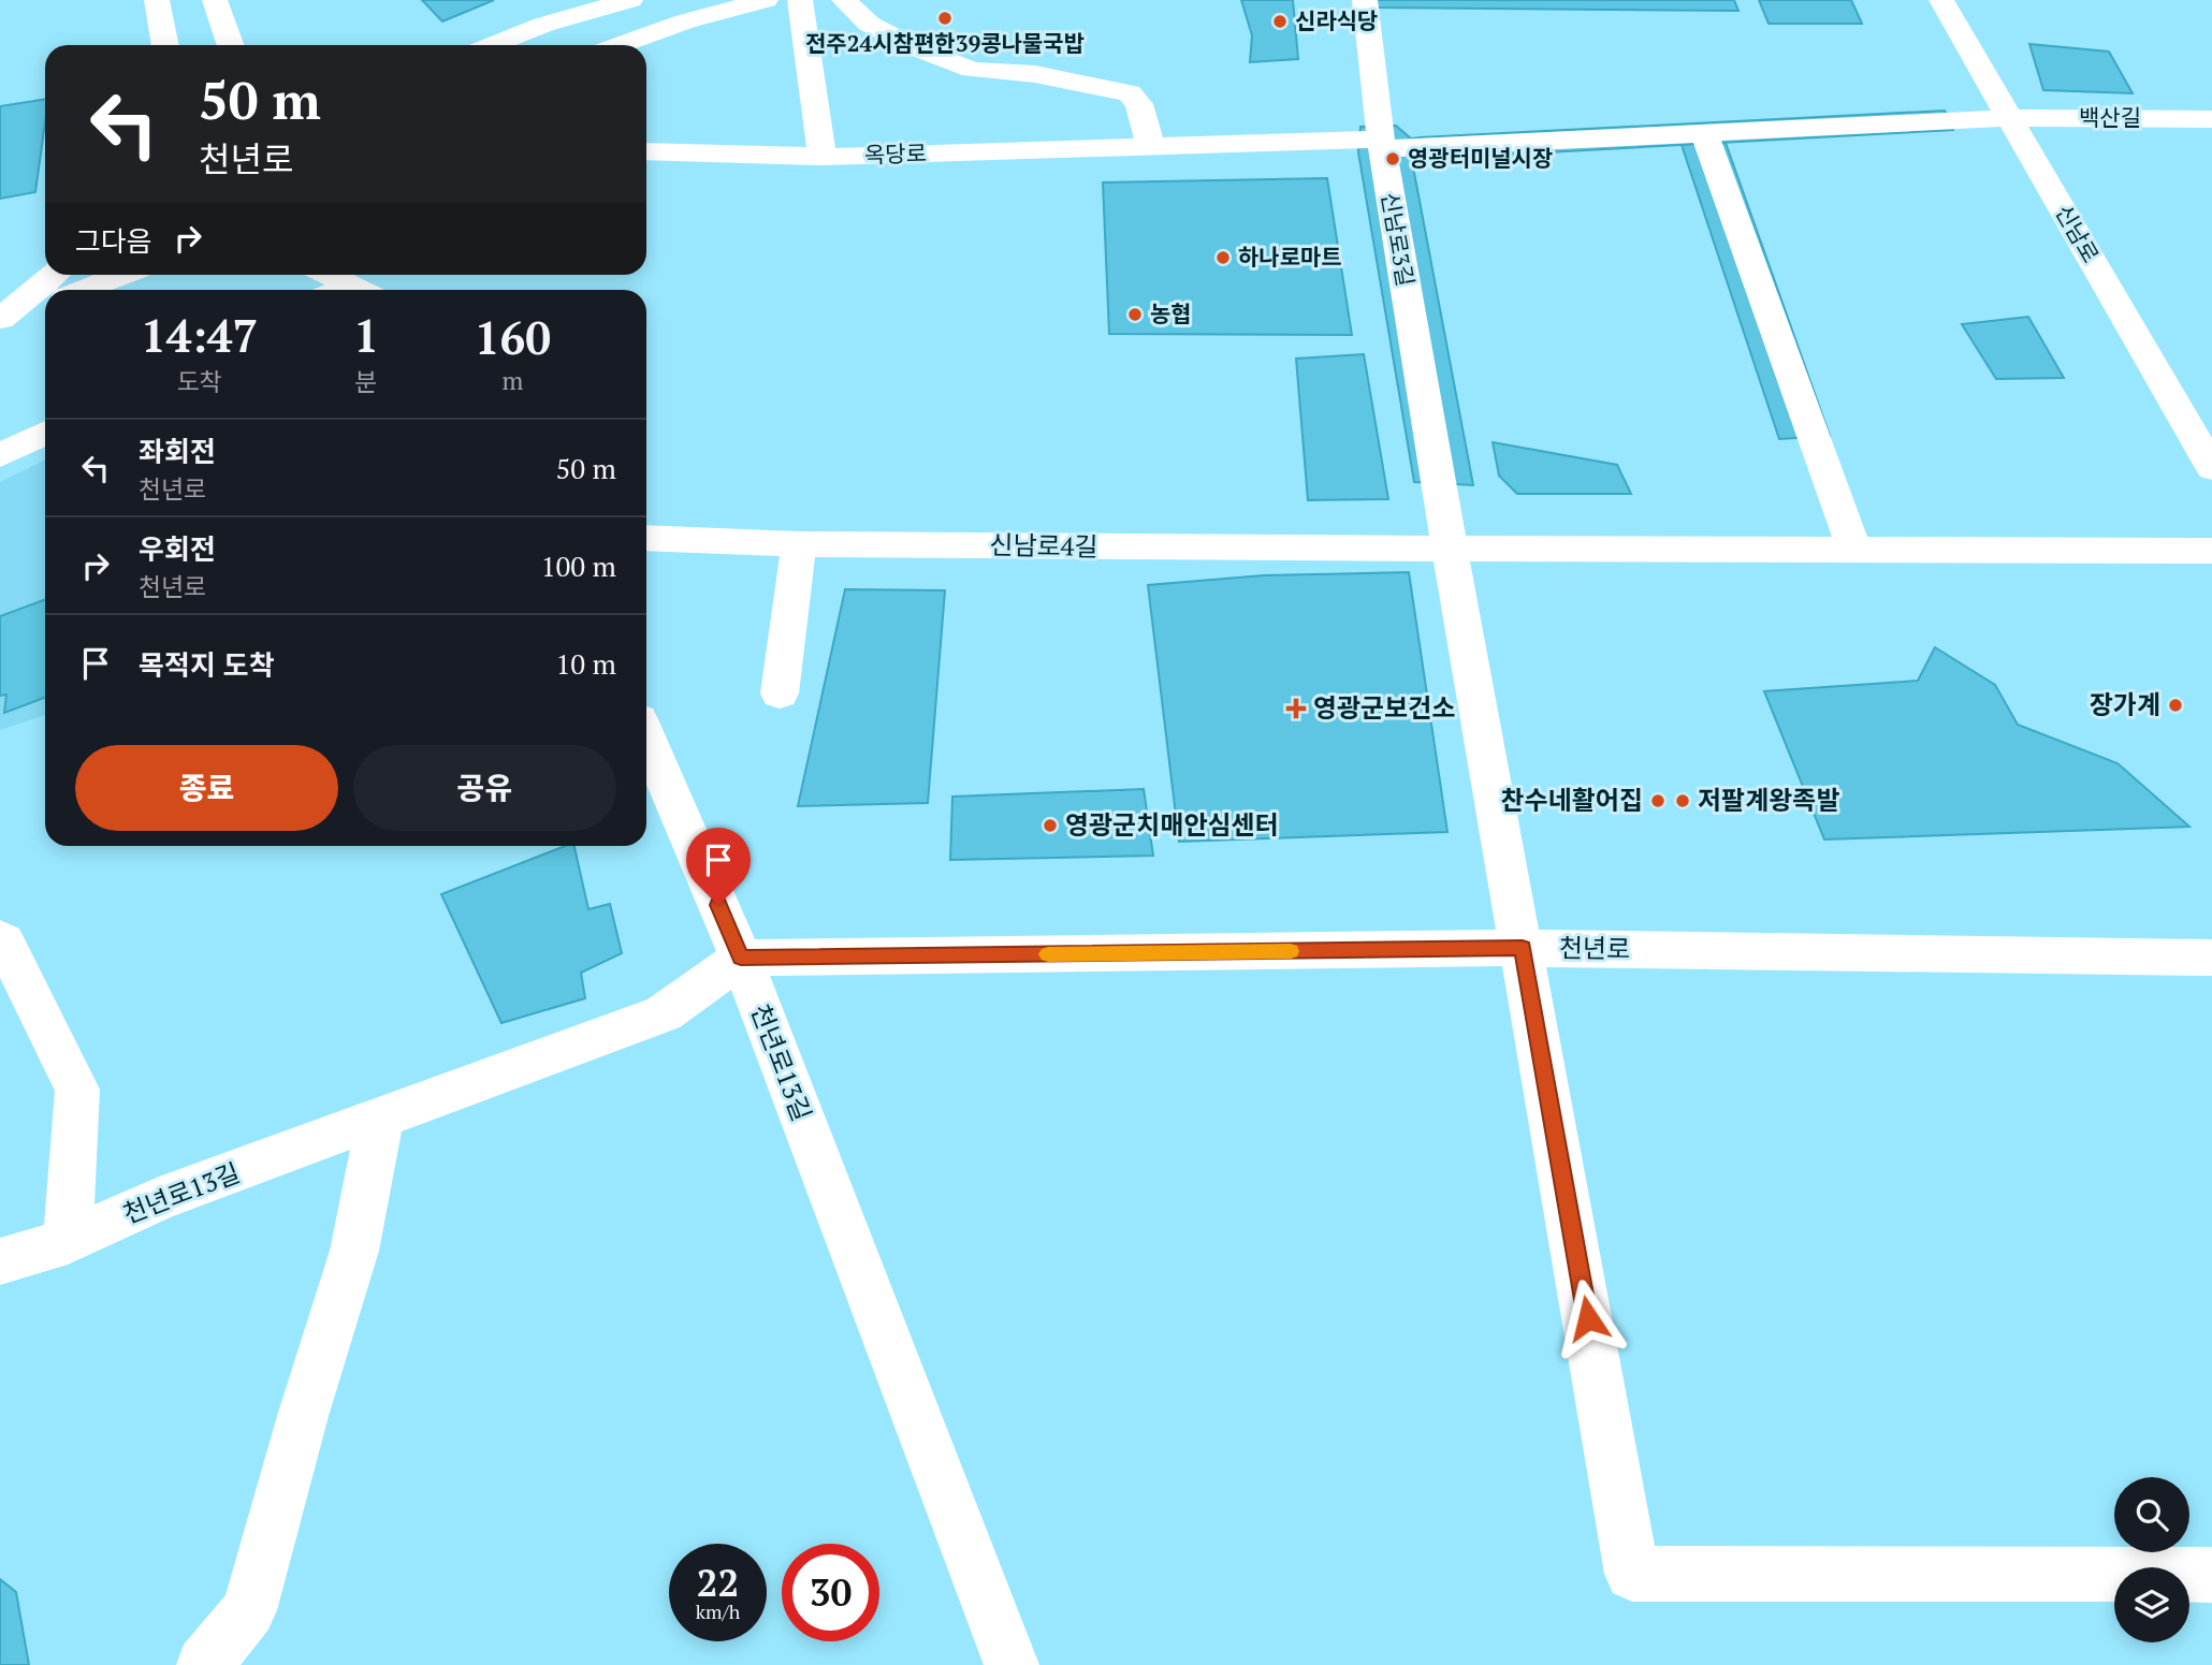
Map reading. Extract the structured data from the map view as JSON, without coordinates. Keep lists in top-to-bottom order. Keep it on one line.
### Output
{"streets":{"street":["백산길","옥당로","신남로","신남로3길","신남로4길","천년로","천년로13길"]},"crossings":[["백산길","신남로"],["옥당로","신남로3길"],["신남로3길","신남로4길"],["신남로3길","천년로"],["천년로","천년로13길"]],"places":{"other":["전주24시참편한39콩나물국밥","신라식당","영광터미널시장","하나로마트","농협","장가계","찬수네활어집","저팔계왕족발","영광군치매안심센터"],"health":["영광군보건소"]},"page":{"turn":["50 m","천년로"],"then":"그다음","eta":["14:47","도착","1","분","160","m"],"list":[{"name":"좌회전","note":"천년로","value":"50 m"},{"name":"우회전","note":"천년로","value":"100 m"},{"name":"목적지 도착","value":"10 m"}],"buttons":["종료","공유"],"speed":"22 km/h","limit":"30"}}
